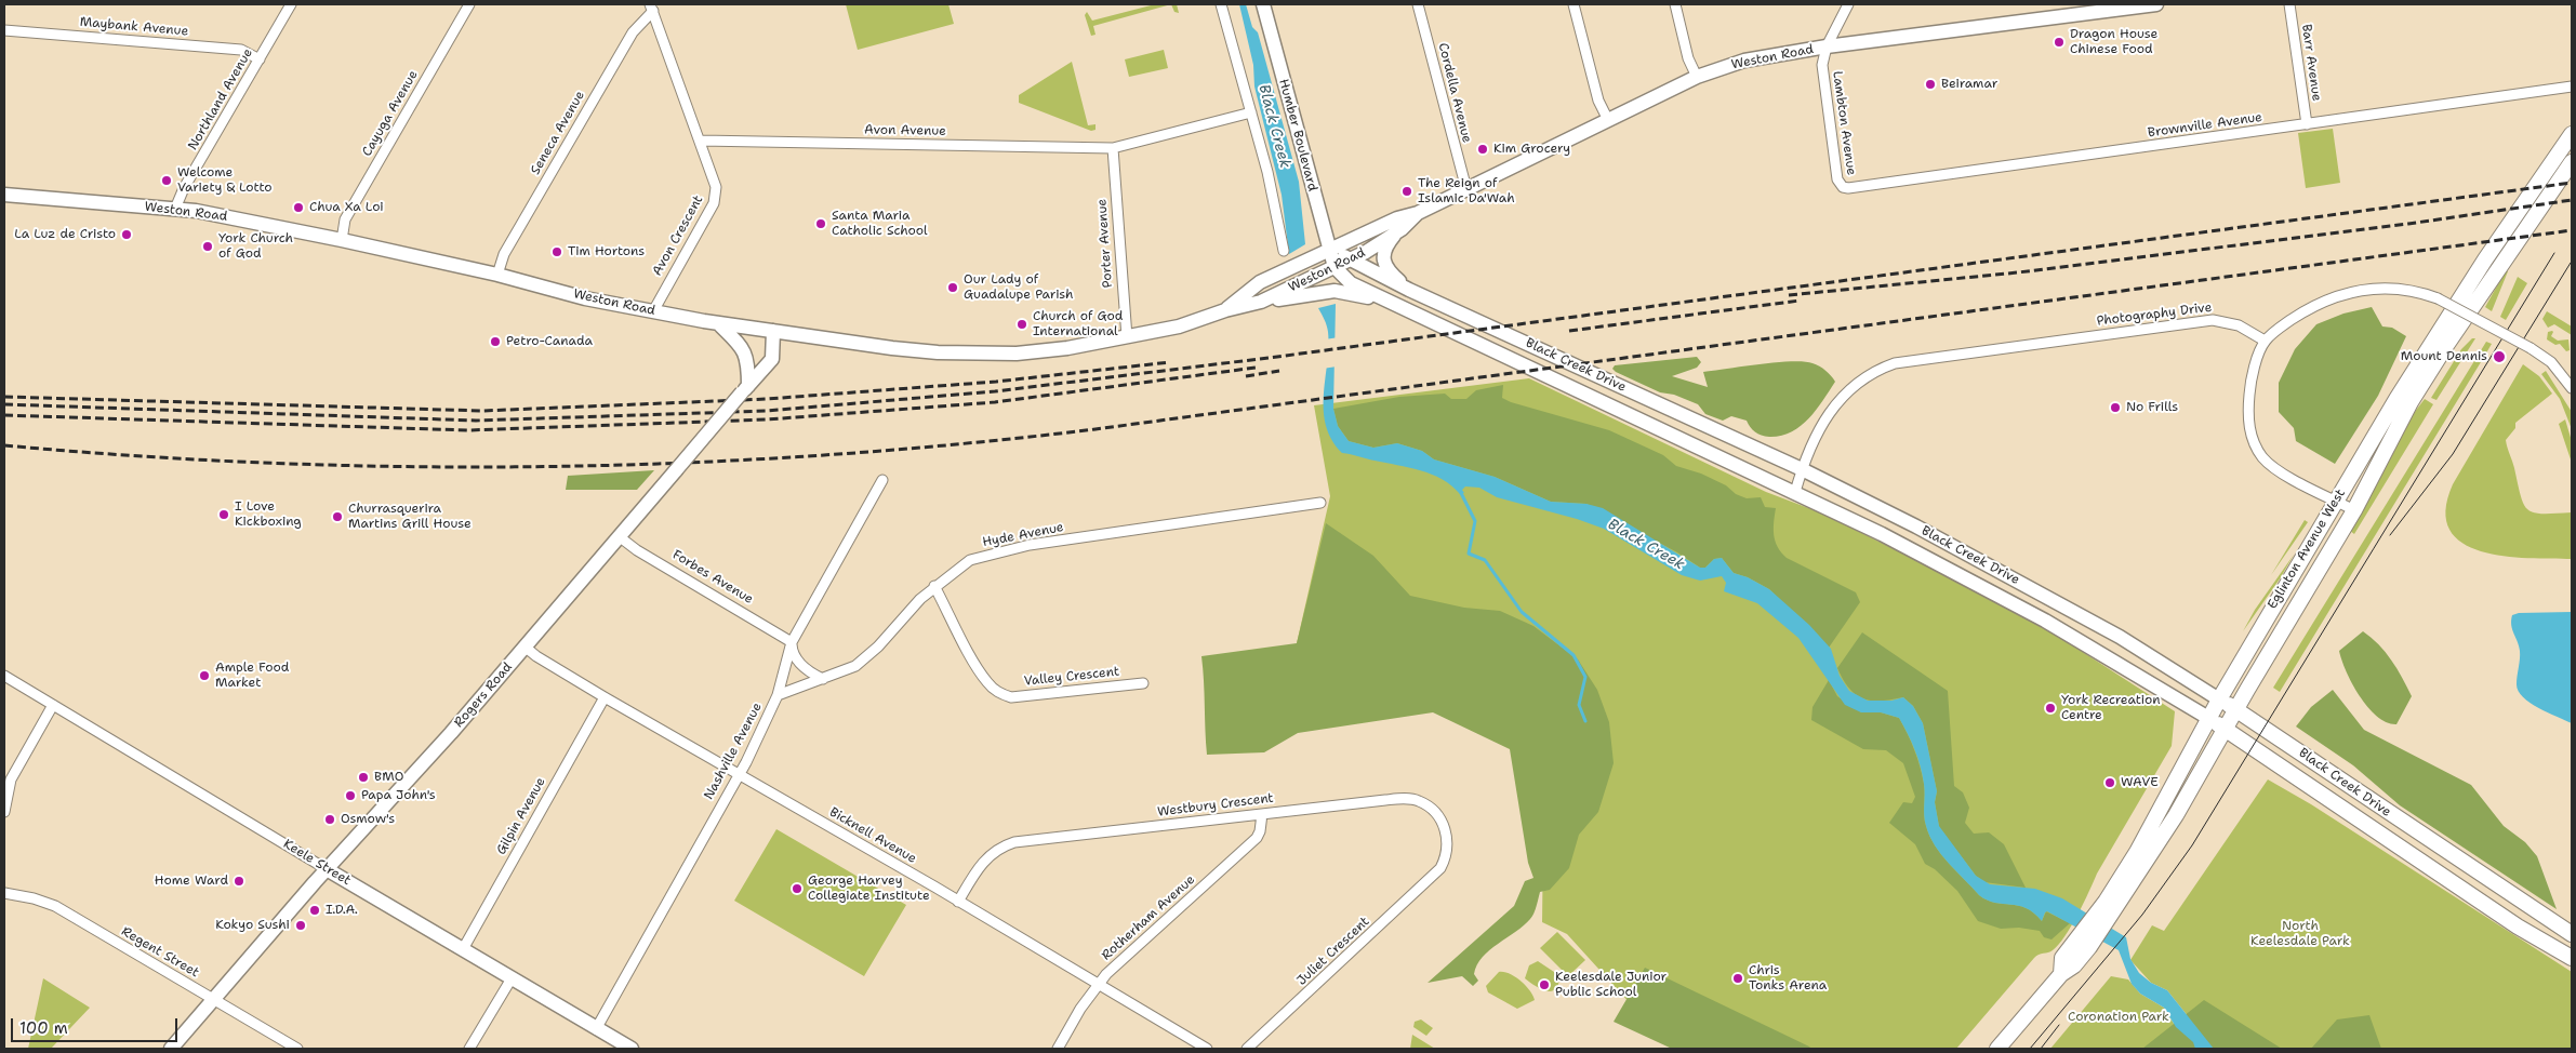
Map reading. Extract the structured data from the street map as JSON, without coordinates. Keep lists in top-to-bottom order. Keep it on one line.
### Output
{"streets":{"main road":["Weston Road","Humber Boulevard","Black Creek Drive","Eglinton Avenue West","Rogers Road","Keele Street"],"street":["Maybank Avenue","Barr Avenue","Cordella Avenue","Northland Avenue","Cayuga Avenue","Lambton Avenue","Brownville Avenue","Avon Avenue","Seneca Avenue","Avon Crescent","Porter Avenue","Photography Drive","Hyde Avenue","Forbes Avenue","Valley Crescent","Nashville Avenue","Westbury Crescent","Gilpin Avenue","Bicknell Avenue","Rotherham Avenue","Juliet Crescent","Regent Street"]},"crossings":[["Maybank Avenue","Northland Avenue"],["Weston Road","Cordella Avenue"],["Weston Road","Northland Avenue"],["Weston Road","Cayuga Avenue"],["Weston Road","Lambton Avenue"],["Weston Road","Seneca Avenue"],["Weston Road","Humber Boulevard"],["Weston Road","Avon Crescent"],["Weston Road","Porter Avenue"],["Weston Road","Black Creek Drive"],["Weston Road","Rogers Road"],["Barr Avenue","Brownville Avenue"],["Lambton Avenue","Brownville Avenue"],["Avon Avenue","Avon Crescent"],["Avon Avenue","Porter Avenue"],["Humber Boulevard","Black Creek Drive"],["Photography Drive","Black Creek Drive"],["Black Creek Drive","Eglinton Avenue West"],["Hyde Avenue","Valley Crescent"],["Hyde Avenue","Nashville Avenue"],["Forbes Avenue","Rogers Road"],["Forbes Avenue","Nashville Avenue"],["Rogers Road","Bicknell Avenue"],["Rogers Road","Keele Street"],["Rogers Road","Regent Street"],["Nashville Avenue","Bicknell Avenue"],["Nashville Avenue","Keele Street"],["Westbury Crescent","Bicknell Avenue"],["Westbury Crescent","Rotherham Avenue"],["Westbury Crescent","Juliet Crescent"],["Gilpin Avenue","Bicknell Avenue"],["Gilpin Avenue","Keele Street"],["Bicknell Avenue","Rotherham Avenue"]],"water":["Black Creek"],"parks":["North Keelesdale Park","Coronation Park"],"places":["Dragon House Chinese Food","Beiramar","Kim Grocery","Welcome Variety & Lotto","The Reign of Islamic Da'Wah","Chua Xa Loi","Santa Maria Catholic School","La Luz de Cristo","York Church of God","Tim Hortons","Our Lady of Guadalupe Parish","Church of God International","Petro-Canada","Mount Dennis","No Frills","I Love Kickboxing","Churrasquerira Martins Grill House","Ample Food Market","York Recreation Centre","BMO","WAVE","Papa John's","Osmow's","Home Ward","George Harvey Collegiate Institute","I.D.A.","Kokyo Sushi","Chris Tonks Arena","Keelesdale Junior Public School"],"scale_bar":"100 m"}
